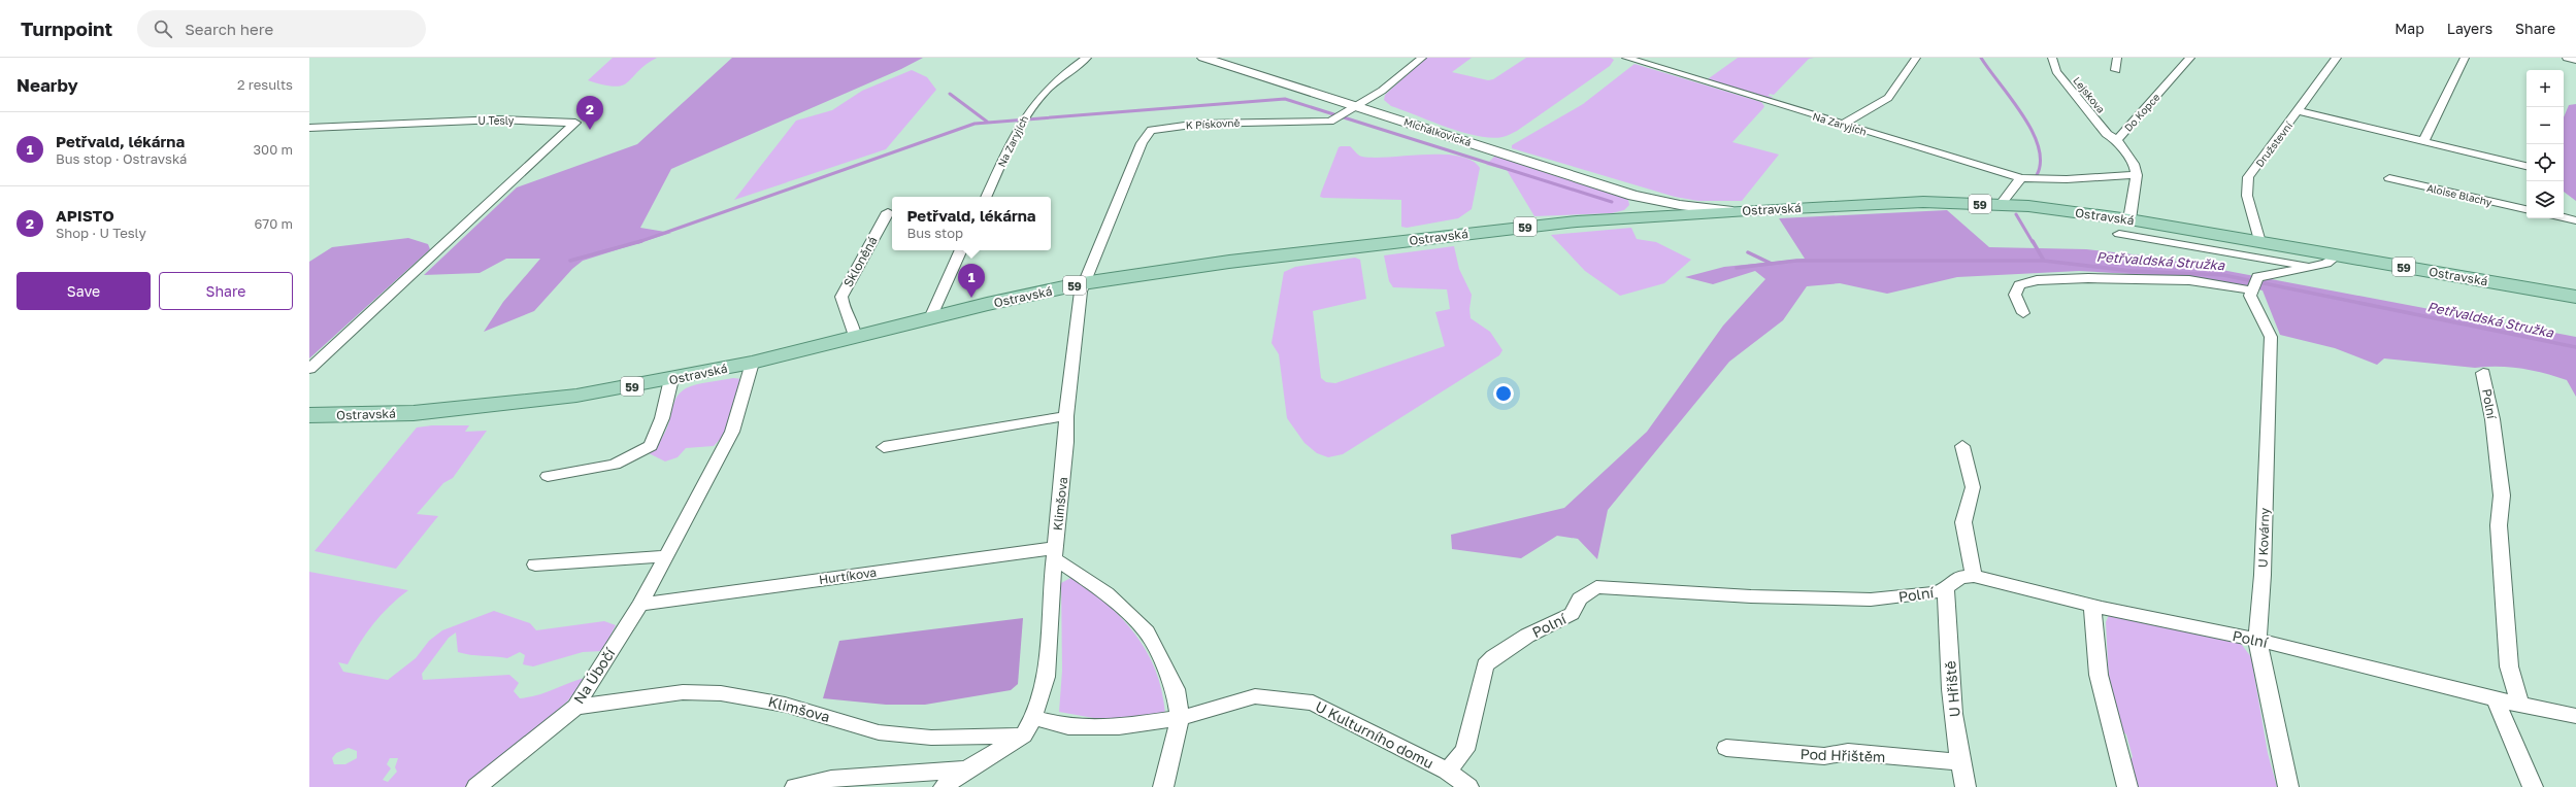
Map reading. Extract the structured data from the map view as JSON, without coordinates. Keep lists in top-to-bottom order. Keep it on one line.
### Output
{"streets":{"main road":["59","Ostravská"],"street":["Lejskova","Do Kopce","U Tesly","K Pískovně","Na Zaryjích","Michálkovická","Družstevní","Aloise Blachy","Skloněná","Polní","Klimšova","U Kovárny","Hurtíkova","Na Úbočí","U Hřiště","U Kulturního domu","Pod Hřištěm"]},"crossings":[["Lejskova","Do Kopce"],["Do Kopce","Na Zaryjích"],["K Pískovně","Michálkovická"],["K Pískovně","Ostravská"],["K Pískovně","Klimšova"],["Michálkovická","Ostravská"],["Družstevní","Ostravská"],["Ostravská","Skloněná"],["Ostravská","Klimšova"],["Ostravská","Na Úbočí"],["Polní","U Kovárny"],["Polní","U Hřiště"],["Polní","U Kulturního domu"],["Klimšova","Hurtíkova"],["Klimšova","Na Úbočí"],["Klimšova","U Kulturního domu"],["Hurtíkova","Na Úbočí"],["U Hřiště","Pod Hřištěm"]],"water":["Petřvaldská Stružka"],"page":{"header":"Turnpoint","search":"Search here","nav":["Map","Layers","Share"],"heading":["Nearby","2 results"],"map_buttons":["+","−"],"pins":["2","1"],"list":[{"mark":"1","name":"Petřvald, lékárna","note":"Bus stop · Ostravská","value":"300 m"},{"mark":"2","name":"APISTO","note":"Shop · U Tesly","value":"670 m"}],"popup":["Petřvald, lékárna","Bus stop"],"buttons":["Save","Share"]}}
